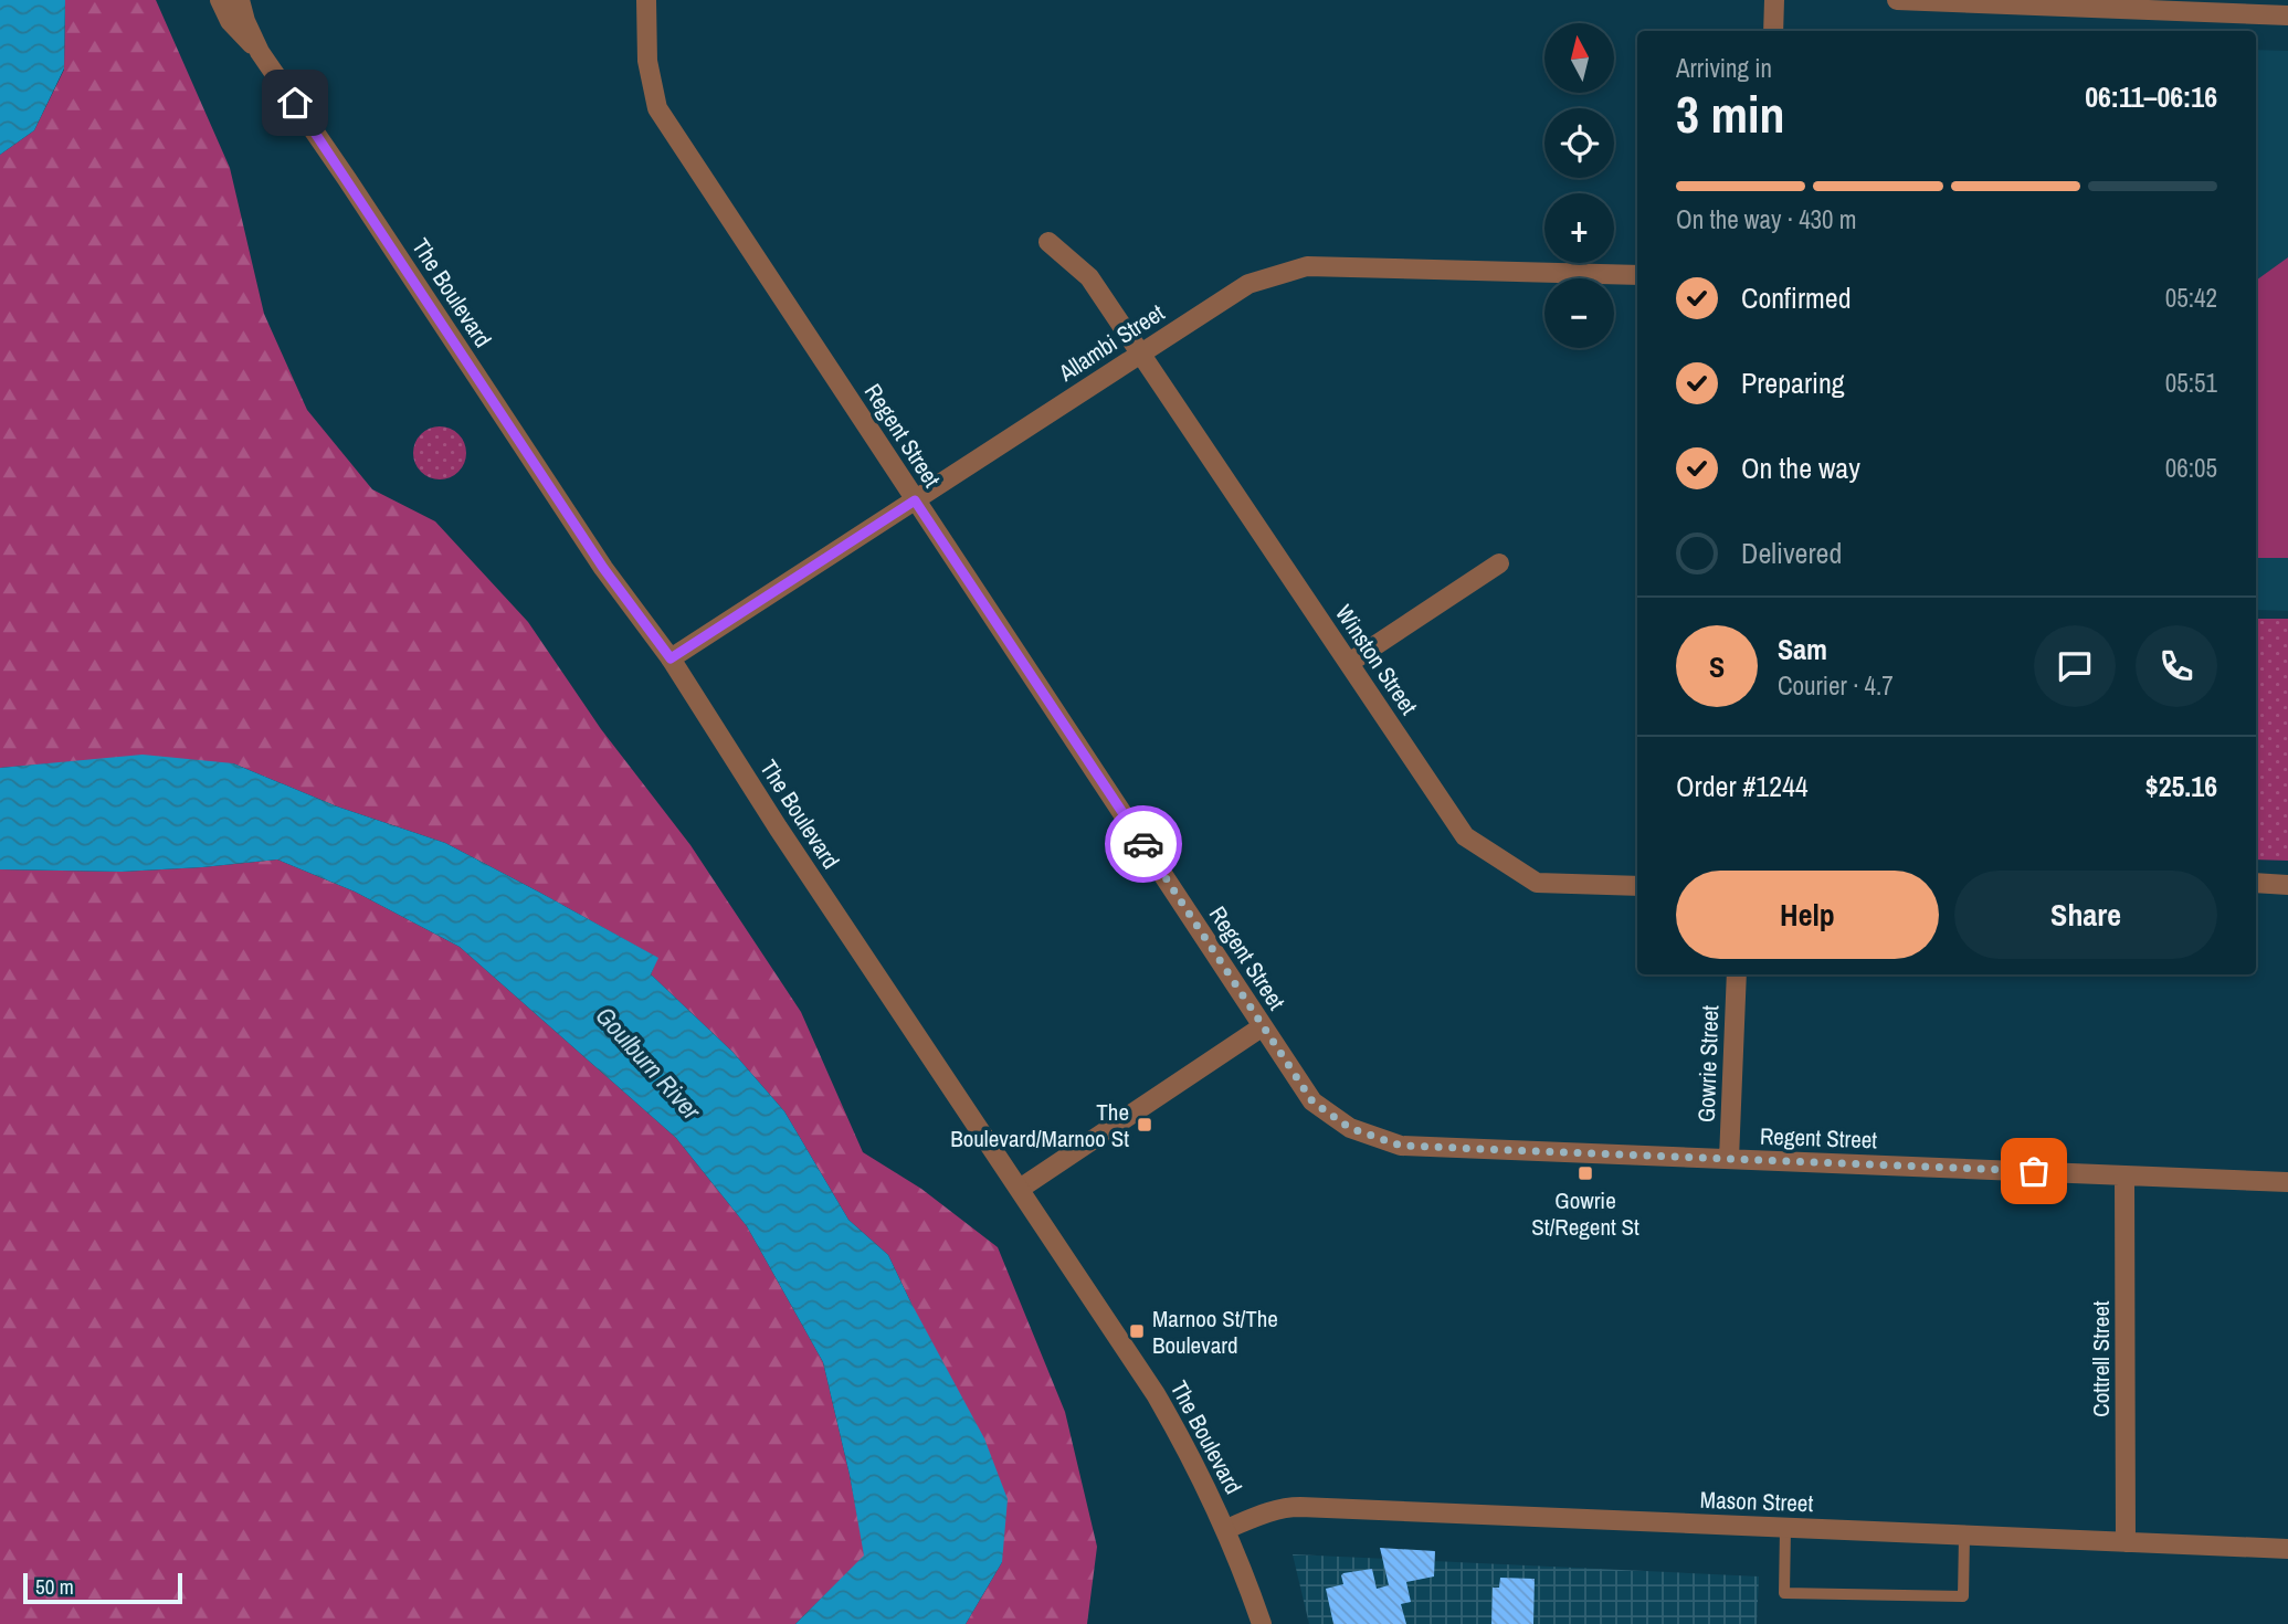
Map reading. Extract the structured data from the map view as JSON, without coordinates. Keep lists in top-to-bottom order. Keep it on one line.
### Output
{"streets":{"street":["The Boulevard","Allambi Street","Regent Street","Winston Street","Gowrie Street","Cottrell Street","Mason Street"]},"crossings":[["The Boulevard","Allambi Street"],["The Boulevard","Mason Street"],["Allambi Street","Regent Street"],["Allambi Street","Winston Street"],["Regent Street","Gowrie Street"],["Regent Street","Cottrell Street"],["Cottrell Street","Mason Street"]],"water":["Goulburn River"],"places":{"transit":["The Boulevard/Marnoo St","Gowrie St/Regent St","Marnoo St/The Boulevard"]},"scale_bar":"50 m","north":"top","page":{"map_buttons":["+","−"],"heading":["3 min","Arriving in","06:11–06:16"],"panel":["Sam","Courier · 4.7","Order #1244","$25.16"],"bar":"On the way · 430 m","list":[["Confirmed","05:42"],["Preparing","05:51"],["On the way","06:05"],"Delivered"],"round":"S","buttons":["Help","Share"],"scale":"50 m"}}
